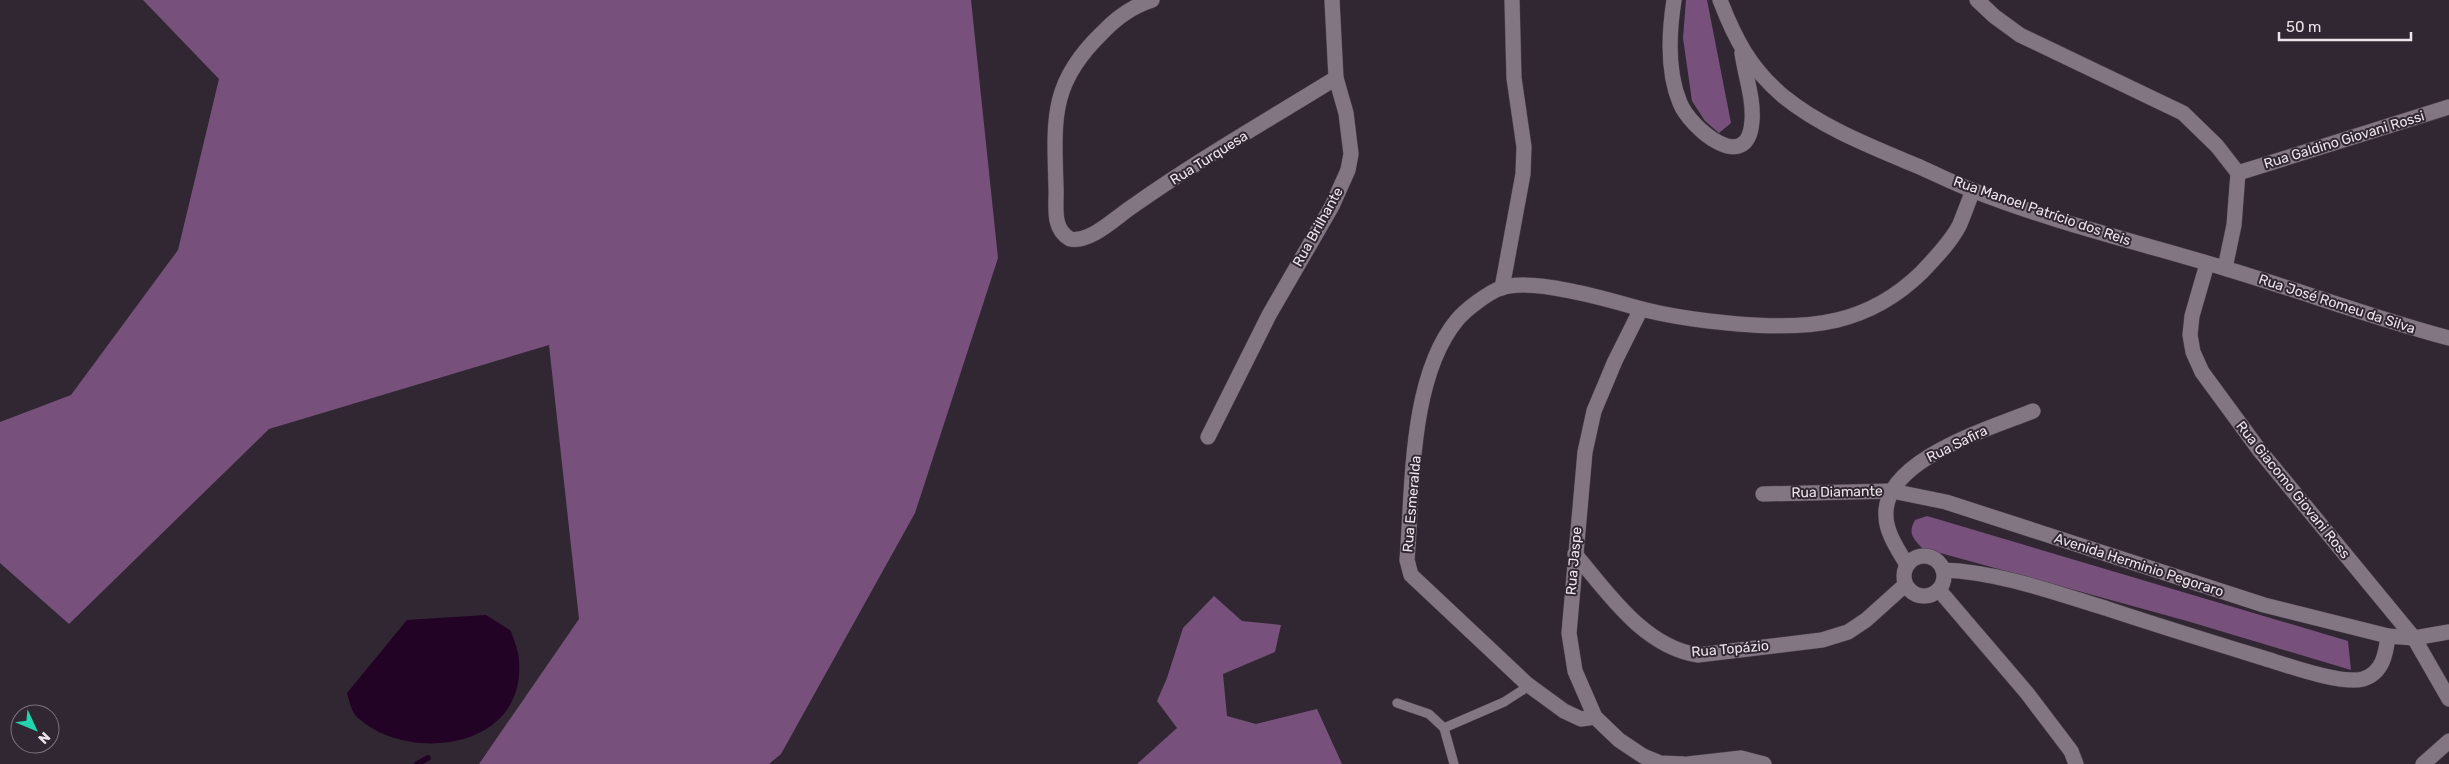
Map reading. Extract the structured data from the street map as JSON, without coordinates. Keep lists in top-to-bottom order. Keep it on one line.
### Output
{"streets":{"street":["Rua Galdino Giovani Rossi","Rua Turquesa","Rua Manoel Patrício dos Reis","Rua Brilhante","Rua José Romeu da Silva","Rua Safira","Rua Giacomo Giovani Ross","Rua Diamante","Rua Esmeralda","Rua Jaspe","Avenida Herminio Pegoraro","Rua Topázio"]},"crossings":[["Rua Turquesa","Rua Brilhante"],["Rua Manoel Patrício dos Reis","Rua José Romeu da Silva"],["Rua Manoel Patrício dos Reis","Rua Giacomo Giovani Ross"],["Rua Safira","Rua Diamante"],["Rua Safira","Avenida Herminio Pegoraro"],["Rua Giacomo Giovani Ross","Avenida Herminio Pegoraro"],["Rua Diamante","Avenida Herminio Pegoraro"],["Rua Diamante","Rua Topázio"],["Rua Esmeralda","Rua Jaspe"],["Rua Jaspe","Rua Topázio"]],"scale_bar":"50 m","north":"bottom right"}
